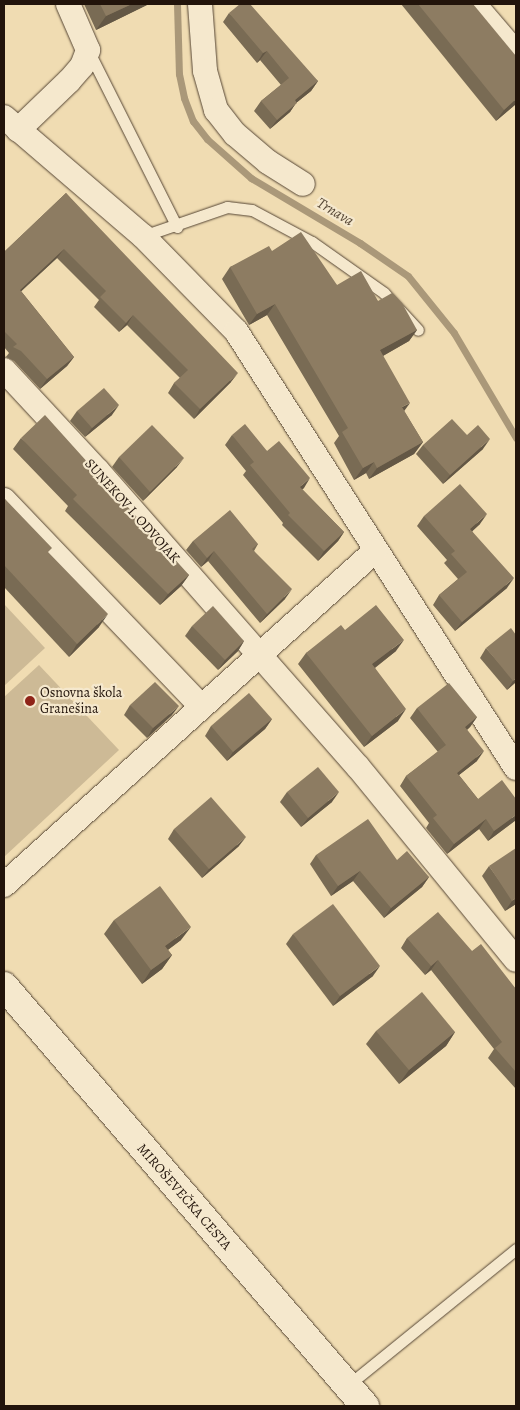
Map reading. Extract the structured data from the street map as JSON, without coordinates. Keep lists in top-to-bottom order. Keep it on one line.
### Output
{"streets":{"main road":["MIROŠEVEČKA CESTA"],"street":["SUNEKOV I. ODVOJAK"]},"water":["Trnava"],"places":["Osnovna škola Granešina"]}
